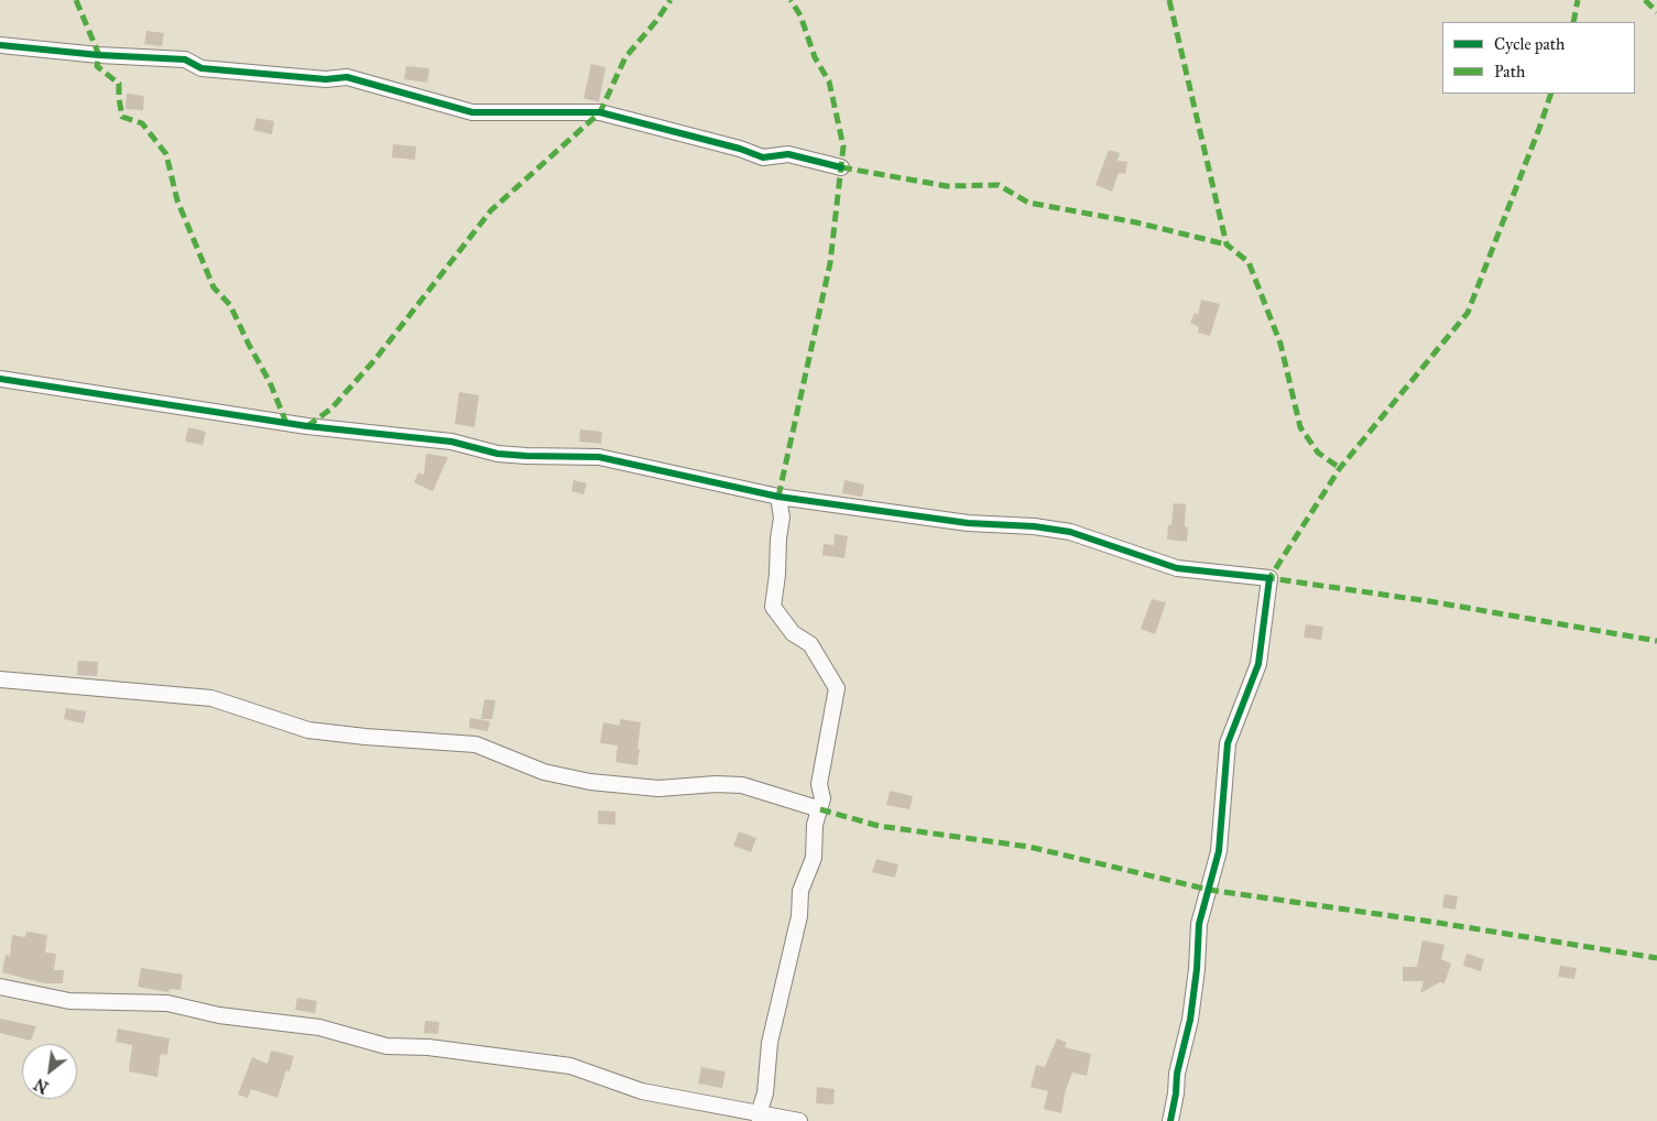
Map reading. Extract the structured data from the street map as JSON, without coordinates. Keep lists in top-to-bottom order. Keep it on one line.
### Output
{"legend":["Cycle path","Path"],"north":"bottom left"}
